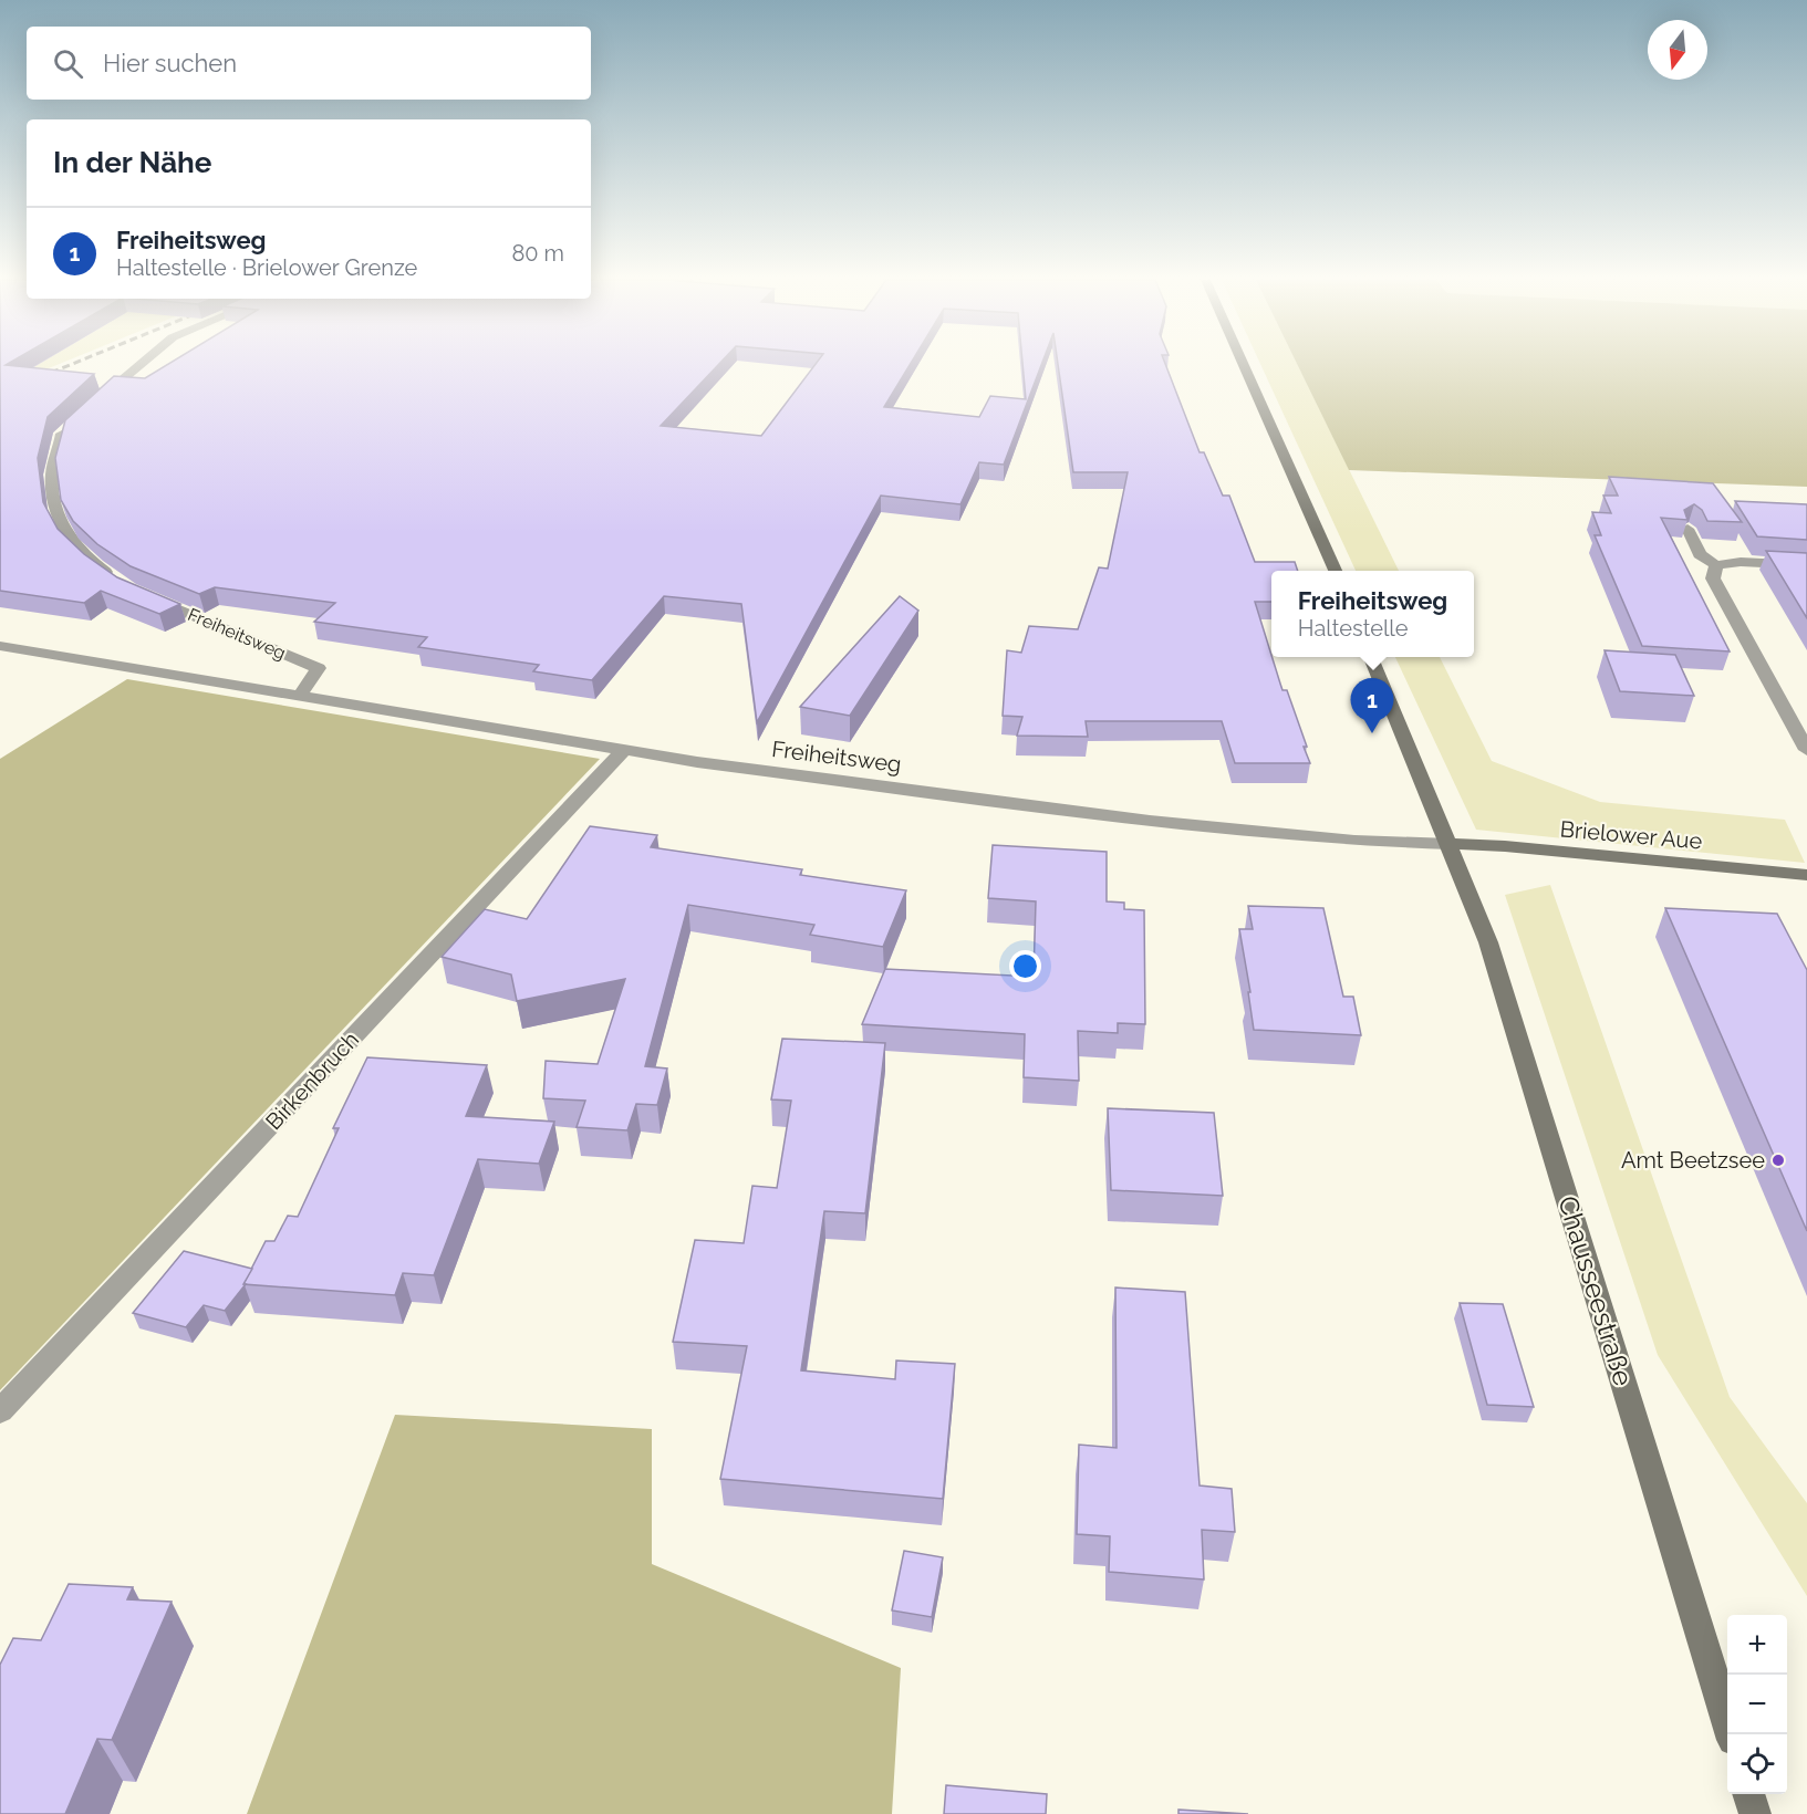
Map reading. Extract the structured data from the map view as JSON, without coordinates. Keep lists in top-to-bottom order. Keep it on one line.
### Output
{"streets":{"main road":["Brielower Aue","Chausseestraße"],"street":["Freiheitsweg","Birkenbruch"]},"crossings":[["Freiheitsweg","Brielower Aue"],["Freiheitsweg","Birkenbruch"],["Freiheitsweg","Chausseestraße"],["Brielower Aue","Chausseestraße"]],"places":["Amt Beetzsee"],"north":"bottom","page":{"search":"Hier suchen","heading":"In der Nähe","list":[{"mark":"1","name":"Freiheitsweg","note":"Haltestelle · Brielower Grenze","value":"80 m"}],"popup":["Freiheitsweg","Haltestelle"],"pins":"1","map_buttons":["+","−"]}}
